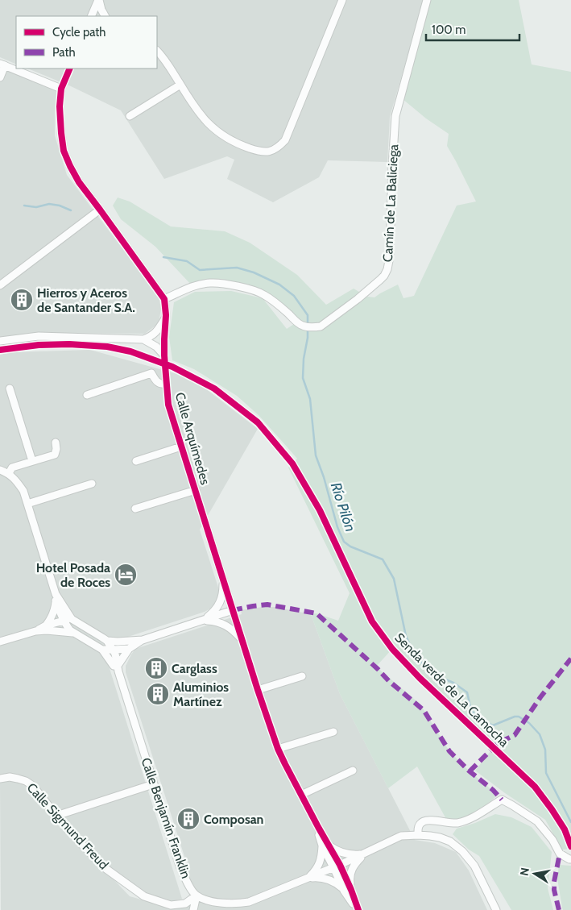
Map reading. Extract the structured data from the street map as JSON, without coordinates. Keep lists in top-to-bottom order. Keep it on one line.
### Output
{"streets":{"street":["Camín de La Baliciega","Calle Arquímedes","Calle Benjamín Franklin","Calle Sigmund Freud"],"cycle path":["Senda verde de La Camocha"]},"crossings":[["Camín de La Baliciega","Calle Arquímedes"],["Calle Benjamín Franklin","Calle Sigmund Freud"]],"water":["Río Pilón"],"places":{"building":["Hierros y Aceros de Santander S.A.","Carglass","Aluminios Martínez","Composan"],"hotel":["Hotel Posada de Roces"]},"legend":["Cycle path","Path"],"scale_bar":"100 m","north":"left"}
